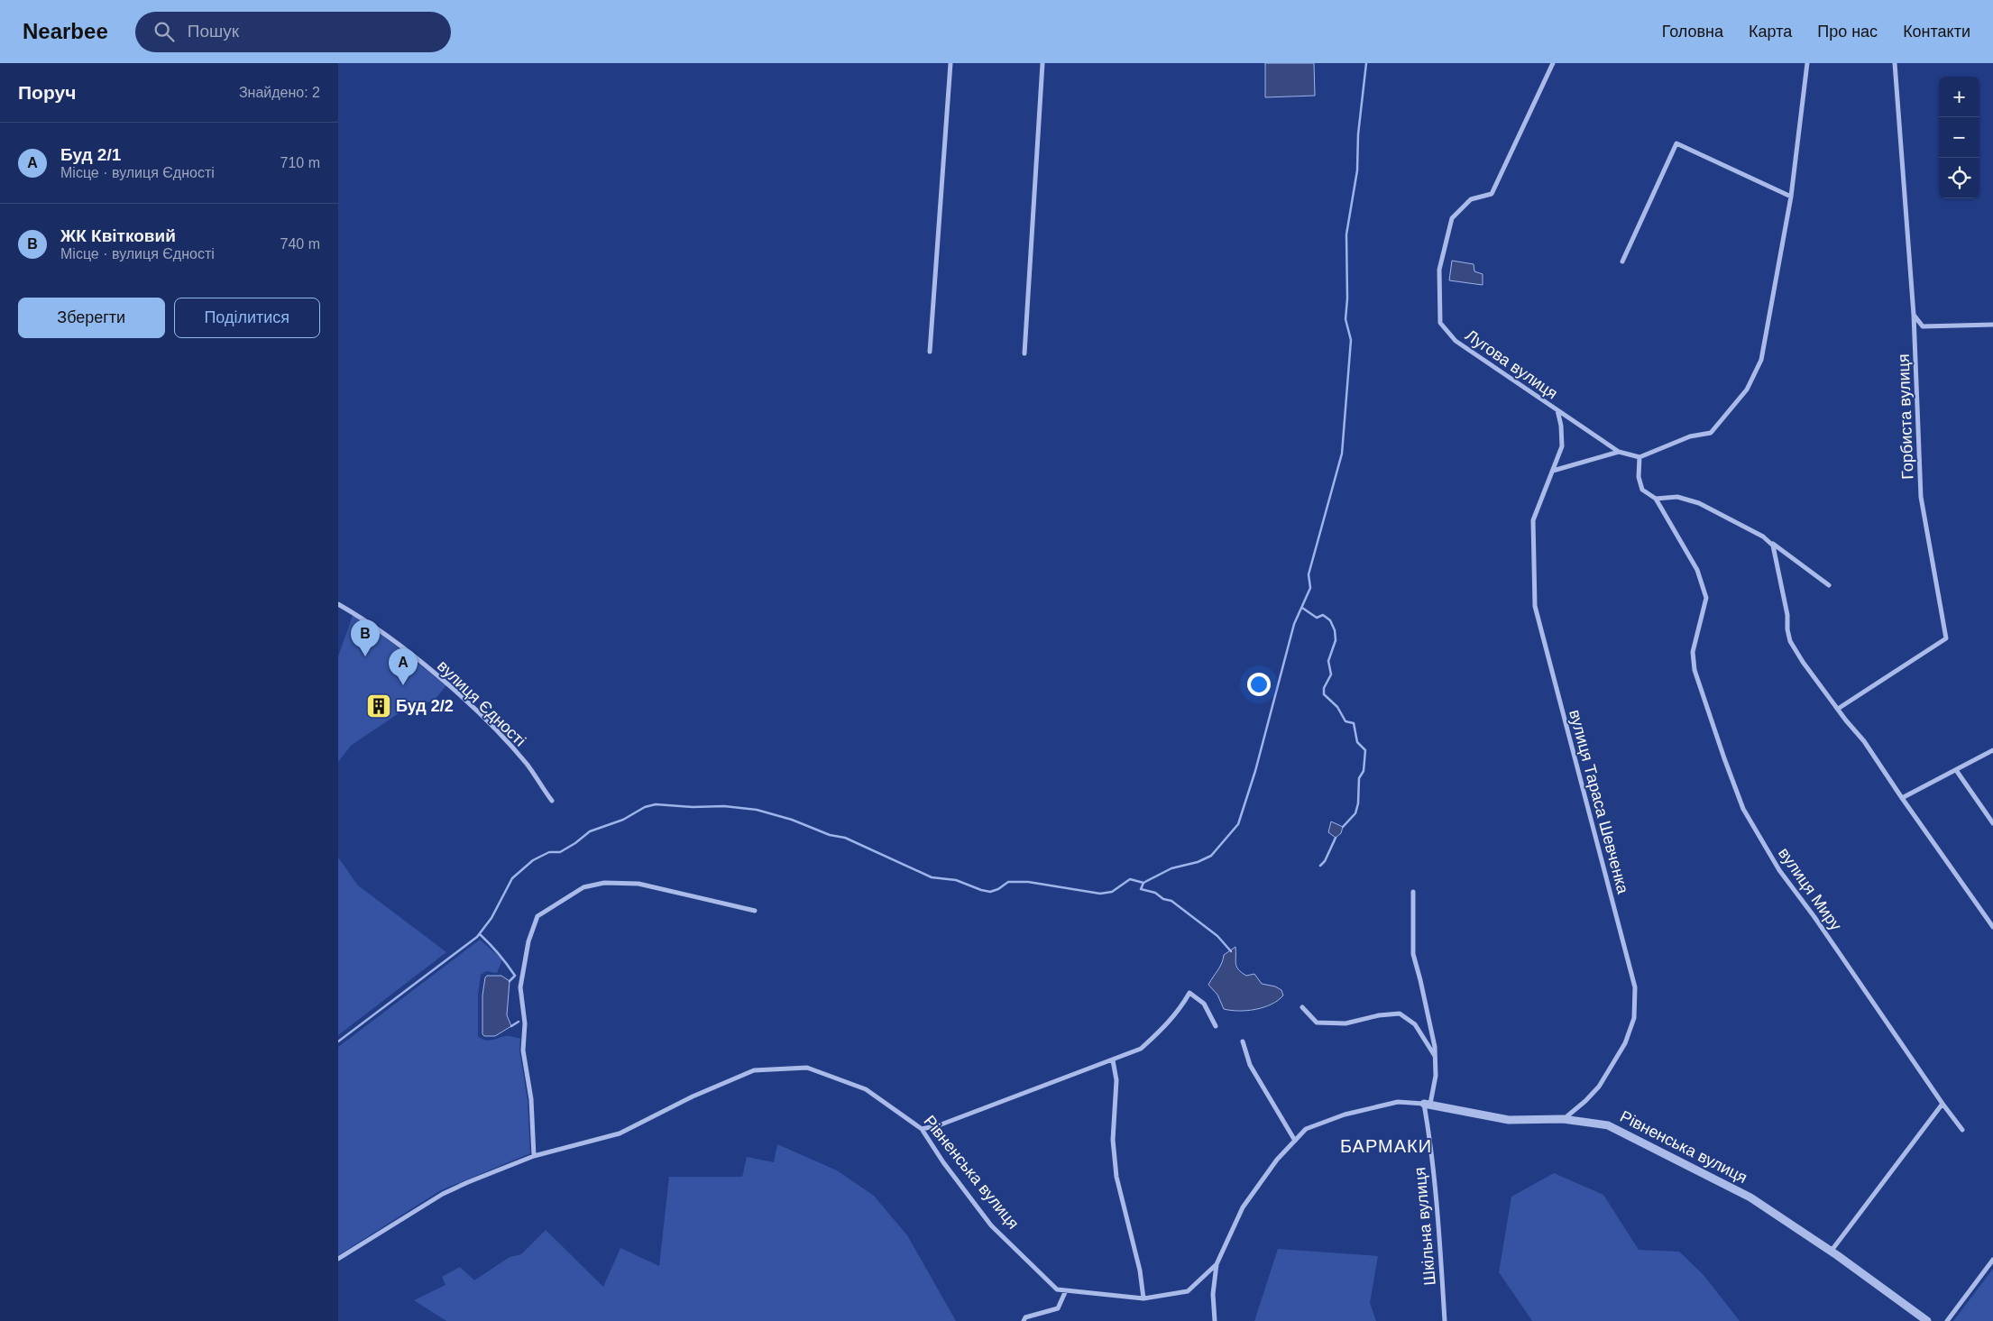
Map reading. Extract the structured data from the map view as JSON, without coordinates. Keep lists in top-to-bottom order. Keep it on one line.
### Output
{"streets":{"street":["Лугова вулиця","Горбиста вулиця","вулиця Єдності","вулиця Тараса Шевченка","вулиця Миру","Рівненська вулиця","Шкільна вулиця"]},"crossings":[["Лугова вулиця","вулиця Тараса Шевченка"],["вулиця Тараса Шевченка","Рівненська вулиця"],["Рівненська вулиця","Шкільна вулиця"]],"districts":["БАРМАКИ"],"places":{"building":["Буд 2/2"]},"page":{"header":"Nearbee","search":"Пошук","nav":["Головна","Карта","Про нас","Контакти"],"heading":["Поруч","Знайдено: 2"],"map_buttons":["+","−"],"list":[{"mark":"A","name":"Буд 2/1","note":"Місце · вулиця Єдності","value":"710 m"},{"mark":"B","name":"ЖК Квітковий","note":"Місце · вулиця Єдності","value":"740 m"}],"buttons":["Зберегти","Поділитися"],"pins":["B","A"]}}
